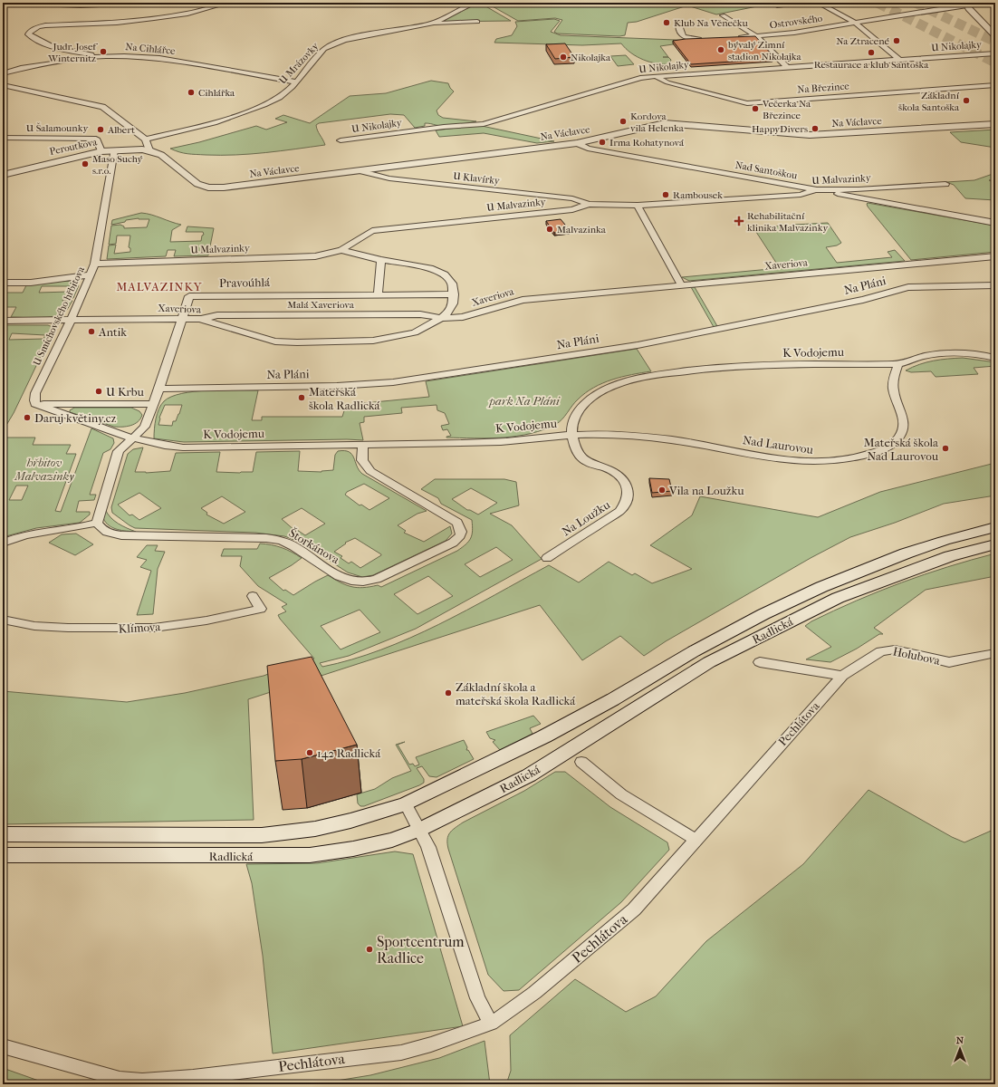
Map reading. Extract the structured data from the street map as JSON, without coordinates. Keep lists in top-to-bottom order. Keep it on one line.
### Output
{"streets":{"main road":["Radlická"],"street":["Ostrovského","U Nikolajky","Na Cihlářce","U Mrázovky","Na Březince","Na Václavce","U Šalamounky","Peroutkova","Nad Santoškou","U Klavírky","U Malvazinky","Xaveriova","Pravoúhlá","Na Pláni","Malá Xaveriova","U Smíchovského hřbitova","K Vodojemu","Nad Laurovou","Na Loužku","Štorkánova","Klímova","Holubova","Pechlátova"]},"crossings":[["Ostrovského","U Nikolajky"],["U Nikolajky","Na Březince"],["Na Cihlářce","U Mrázovky"],["Na Václavce","Peroutkova"],["Na Václavce","Nad Santoškou"],["Na Václavce","U Klavírky"],["U Šalamounky","Peroutkova"],["Peroutkova","U Smíchovského hřbitova"],["Nad Santoškou","U Malvazinky"],["U Klavírky","U Malvazinky"],["U Malvazinky","U Smíchovského hřbitova"],["Xaveriova","Pravoúhlá"],["Xaveriova","Malá Xaveriova"],["Xaveriova","U Smíchovského hřbitova"],["Pravoúhlá","Na Pláni"],["Pravoúhlá","K Vodojemu"],["U Smíchovského hřbitova","K Vodojemu"],["K Vodojemu","Nad Laurovou"],["K Vodojemu","Na Loužku"],["K Vodojemu","Štorkánova"],["Nad Laurovou","Na Loužku"],["Holubova","Pechlátova"]],"districts":["MALVAZINKY"],"parks":["park Na Pláni","hřbitov Malvazinky"],"places":{"other":["Klub Na Věnečku","Na Ztracené","bývalý Zimní stadion Nikolajka","Judr. Josef Winternitz","Restaurace a klub Santoška","Nikolajka","Cihlářka","Základní škola Santoška","Večerka Na Březince","Kordova vila Helenka","HappyDivers","Albert","Irma Rohatynová","Maso Suchý s.r.o.","Rambousek","Malvazinka","Antik","U Krbu","Mateřská škola Radlická","Daruj květiny.cz","Mateřská škola Nad Laurovou","Vila na Loužku","Základní škola a mateřská škola Radlická","142 Radlická","Sportcentrum Radlice"],"health":["Rehabilitační klinika Malvazinky"]},"north":"top"}
